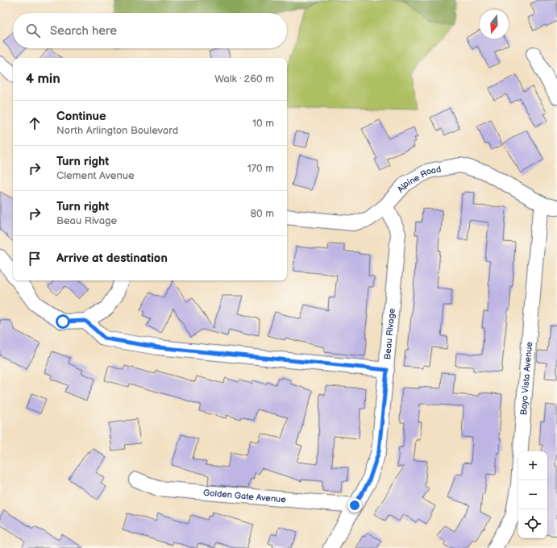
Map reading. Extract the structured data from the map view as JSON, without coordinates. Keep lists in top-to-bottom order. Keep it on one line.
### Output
{"streets":{"street":["Alpine Road","Beau Rivage","Bayo Vista Avenue","Golden Gate Avenue"]},"crossings":[["Alpine Road","Beau Rivage"],["Alpine Road","Bayo Vista Avenue"],["Beau Rivage","Golden Gate Avenue"]],"north":"bottom","page":{"search":"Search here","heading":["4 min","Walk · 260 m"],"list":[["Continue","North Arlington Boulevard","10 m"],["Turn right","Clement Avenue","170 m"],["Turn right","Beau Rivage","80 m"],"Arrive at destination"],"map_buttons":["+","−"]}}
